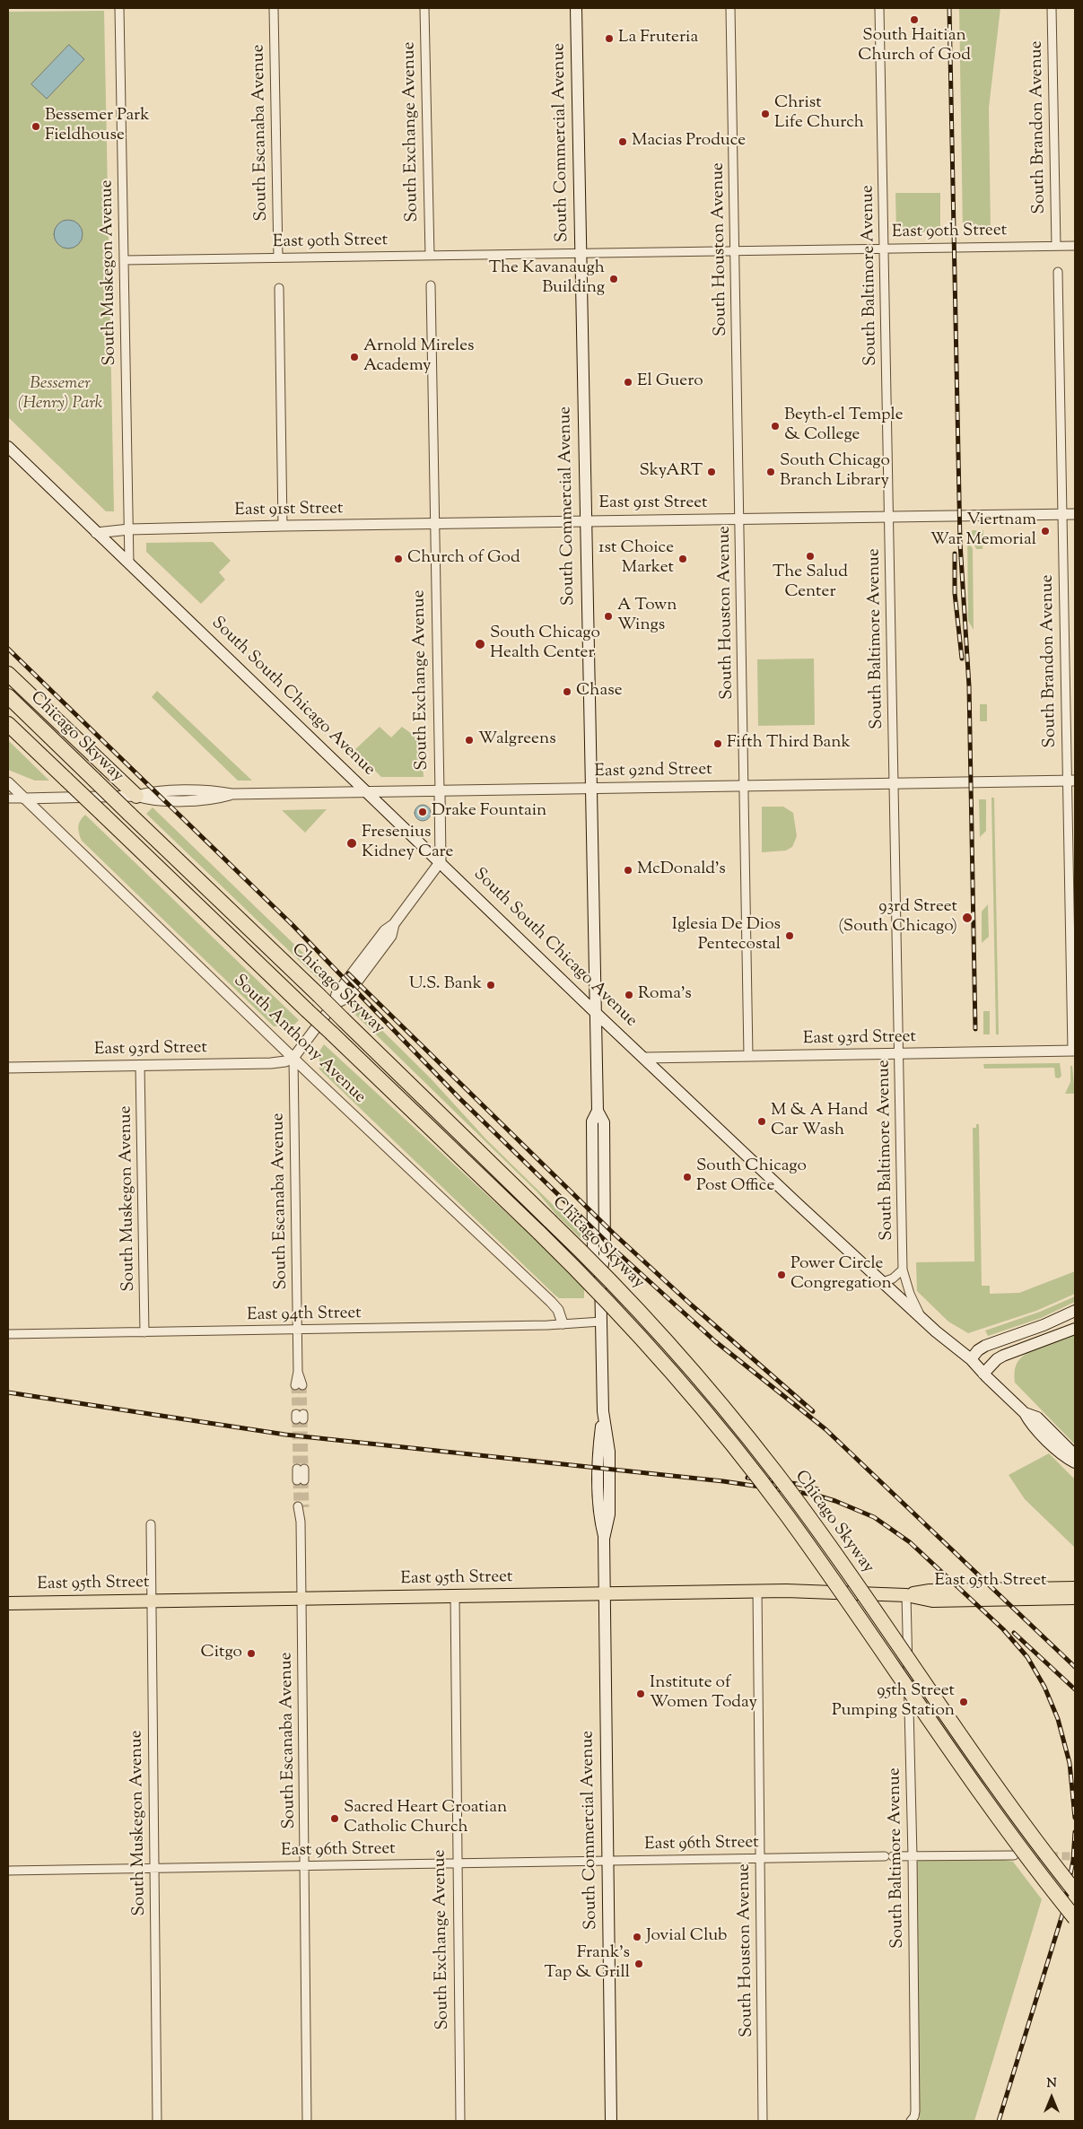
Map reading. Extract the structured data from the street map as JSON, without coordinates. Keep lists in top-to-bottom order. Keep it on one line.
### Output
{"streets":{"highway":["Chicago Skyway"],"main road":["South Commercial Avenue","South South Chicago Avenue","East 95th Street"],"street":["South Brandon Avenue","South Exchange Avenue","South Escanaba Avenue","East 90th Street","South Houston Avenue","South Muskegon Avenue","South Baltimore Avenue","East 91st Street","East 92nd Street","East 93rd Street","South Anthony Avenue","East 94th Street","East 96th Street"]},"crossings":[["South Brandon Avenue","East 90th Street"],["South Brandon Avenue","East 91st Street"],["South Brandon Avenue","East 92nd Street"],["South Brandon Avenue","East 93rd Street"],["South Exchange Avenue","East 90th Street"],["South Exchange Avenue","East 91st Street"],["South Exchange Avenue","South South Chicago Avenue"],["South Exchange Avenue","East 92nd Street"],["South Exchange Avenue","East 95th Street"],["South Exchange Avenue","East 96th Street"],["South Escanaba Avenue","East 90th Street"],["South Escanaba Avenue","East 93rd Street"],["South Escanaba Avenue","South Anthony Avenue"],["South Escanaba Avenue","East 94th Street"],["South Escanaba Avenue","East 95th Street"],["South Escanaba Avenue","East 96th Street"],["South Commercial Avenue","East 90th Street"],["South Commercial Avenue","East 91st Street"],["South Commercial Avenue","South South Chicago Avenue"],["South Commercial Avenue","East 92nd Street"],["South Commercial Avenue","East 94th Street"],["South Commercial Avenue","East 95th Street"],["South Commercial Avenue","East 96th Street"],["East 90th Street","South Houston Avenue"],["East 90th Street","South Muskegon Avenue"],["East 90th Street","South Baltimore Avenue"],["South Houston Avenue","East 91st Street"],["South Houston Avenue","East 92nd Street"],["South Houston Avenue","East 93rd Street"],["South Houston Avenue","East 95th Street"],["South Houston Avenue","East 96th Street"],["South Muskegon Avenue","East 91st Street"],["South Muskegon Avenue","South South Chicago Avenue"],["South Muskegon Avenue","East 93rd Street"],["South Muskegon Avenue","East 94th Street"],["South Muskegon Avenue","East 95th Street"],["South Muskegon Avenue","East 96th Street"],["South Baltimore Avenue","East 91st Street"],["South Baltimore Avenue","South South Chicago Avenue"],["South Baltimore Avenue","East 92nd Street"],["South Baltimore Avenue","East 93rd Street"],["South Baltimore Avenue","East 95th Street"],["South Baltimore Avenue","East 96th Street"],["East 91st Street","South South Chicago Avenue"],["South South Chicago Avenue","East 92nd Street"],["South South Chicago Avenue","East 93rd Street"],["East 92nd Street","South Anthony Avenue"],["East 93rd Street","South Anthony Avenue"],["South Anthony Avenue","East 94th Street"]],"parks":["Bessemer (Henry) Park"],"places":["South Haitian Church of God","La Fruteria","Christ Life Church","Bessemer Park Fieldhouse","Macias Produce","The Kavanaugh Building","Arnold Mireles Academy","El Guero","Beyth-el Temple & College","SkyART","South Chicago Branch Library","Viertnam War Memorial","The Salud Center","Church of God","1st Choice Market","A Town Wings","South Chicago Health Center","Chase","Walgreens","Fifth Third Bank","Drake Fountain","Fresenius Kidney Care","McDonald's","93rd Street (South Chicago)","Iglesia De Dios Pentecostal","U.S. Bank","Roma's","M & A Hand Car Wash","South Chicago Post Office","Power Circle Congregation","Citgo","Institute of Women Today","95th Street Pumping Station","Sacred Heart Croatian Catholic Church","Jovial Club","Frank's Tap & Grill"],"north":"top"}
